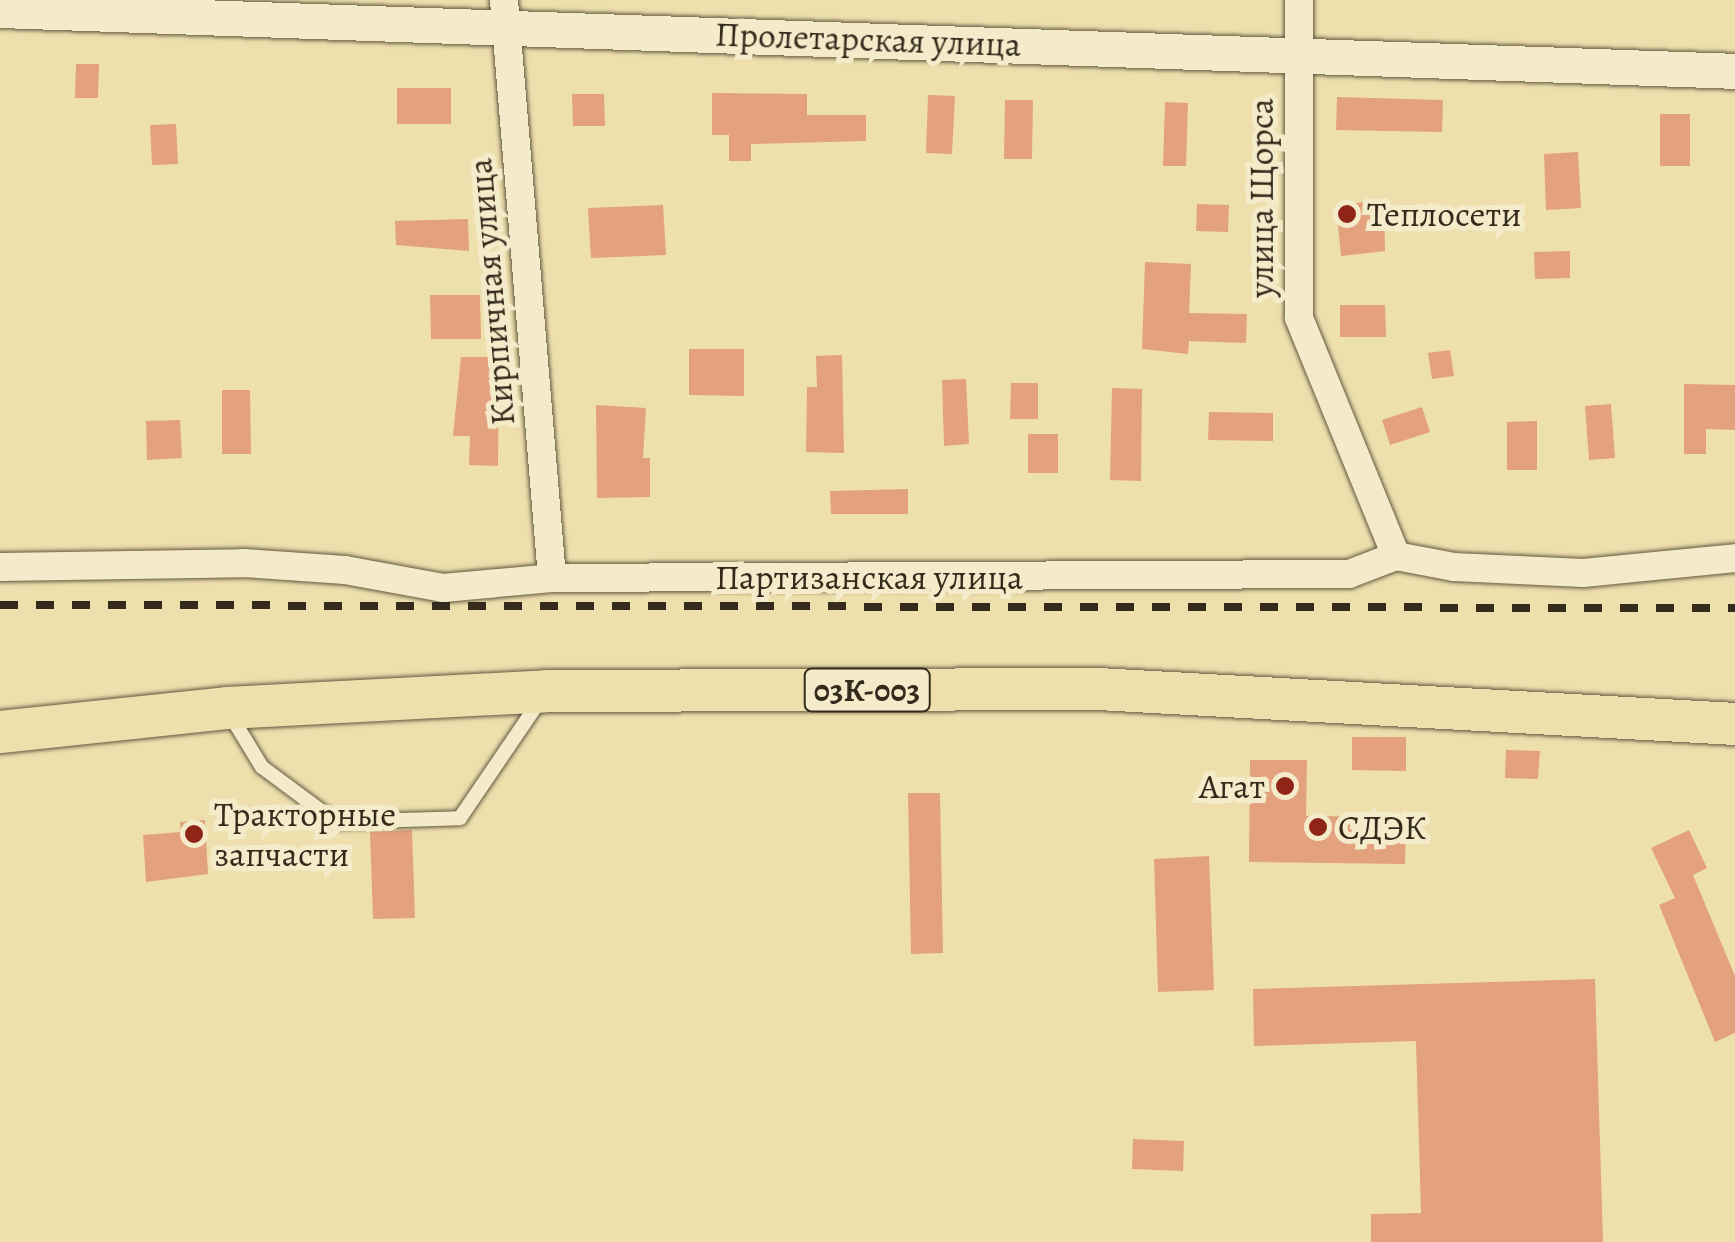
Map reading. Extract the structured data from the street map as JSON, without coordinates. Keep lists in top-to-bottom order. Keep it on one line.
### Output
{"streets":{"main road":["03К-003"],"street":["Пролетарская улица","улица Щорса","Кирпичная улица","Партизанская улица"]},"crossings":[["Пролетарская улица","улица Щорса"],["Пролетарская улица","Кирпичная улица"],["улица Щорса","Партизанская улица"],["Кирпичная улица","Партизанская улица"]],"places":["Теплосети","Агат","СДЭК","Тракторные запчасти"]}
